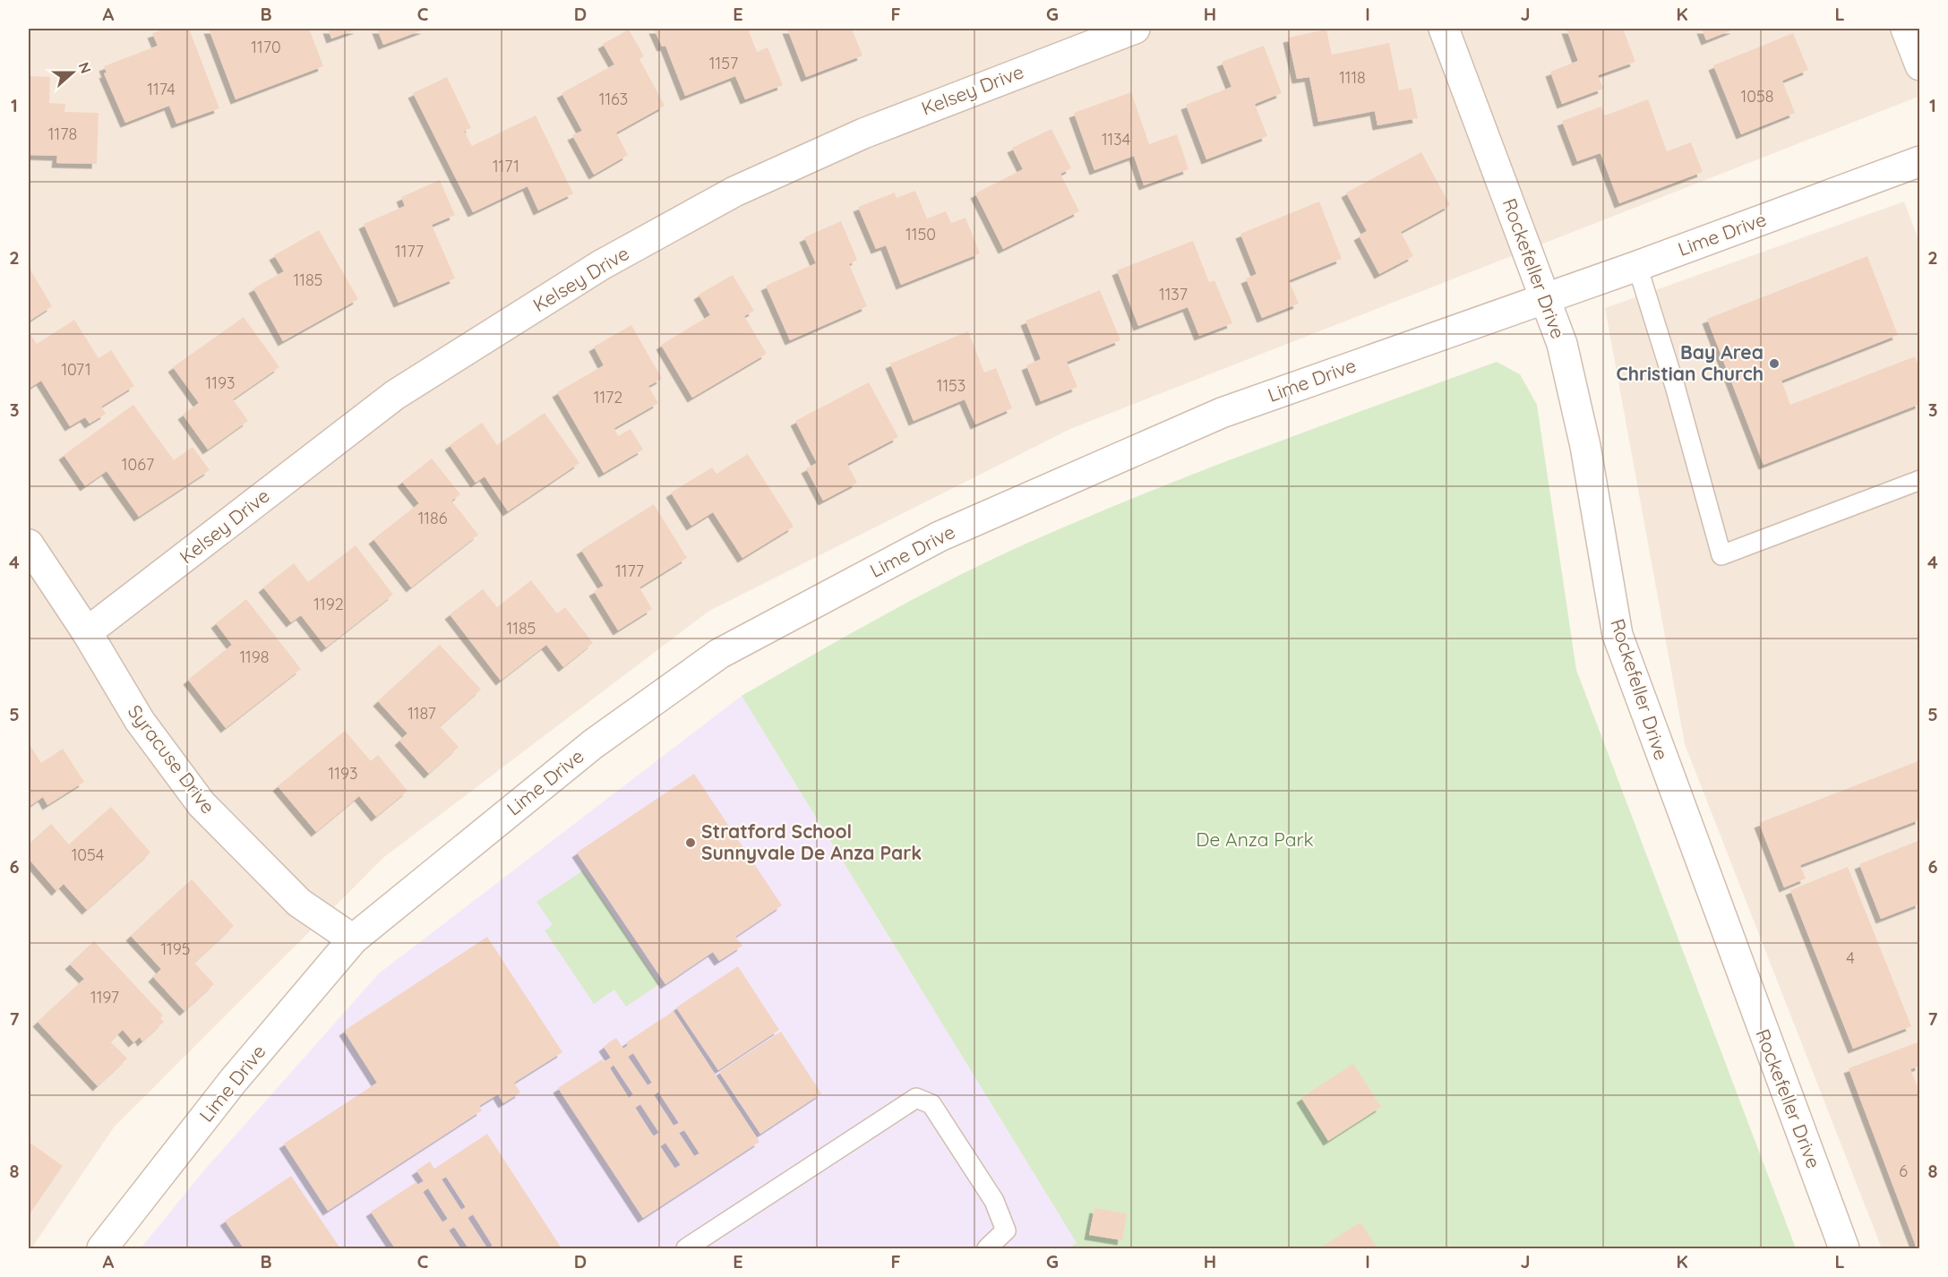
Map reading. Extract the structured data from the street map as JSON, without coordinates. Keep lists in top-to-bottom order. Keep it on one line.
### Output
{"streets":{"street":["Kelsey Drive","Lime Drive","Rockefeller Drive","Syracuse Drive"]},"crossings":[["Kelsey Drive","Syracuse Drive"],["Lime Drive","Rockefeller Drive"],["Lime Drive","Syracuse Drive"]],"parks":["De Anza Park"],"places":["Bay Area Christian Church","Stratford School Sunnyvale De Anza Park"],"house_numbers":["1170","1157","1118","1174","1058","1163","1178","1134","1171","1150","1177","1185","1137","1071","1193","1153","1172","1067","1186","1177","1192","1185","1198","1187","1193","1054","1195","4","1197","6"],"north":"right","grid":{"columns":["A","B","C","D","E","F","G","H","I","J","K","L"],"rows":["1","2","3","4","5","6","7","8"]}}
